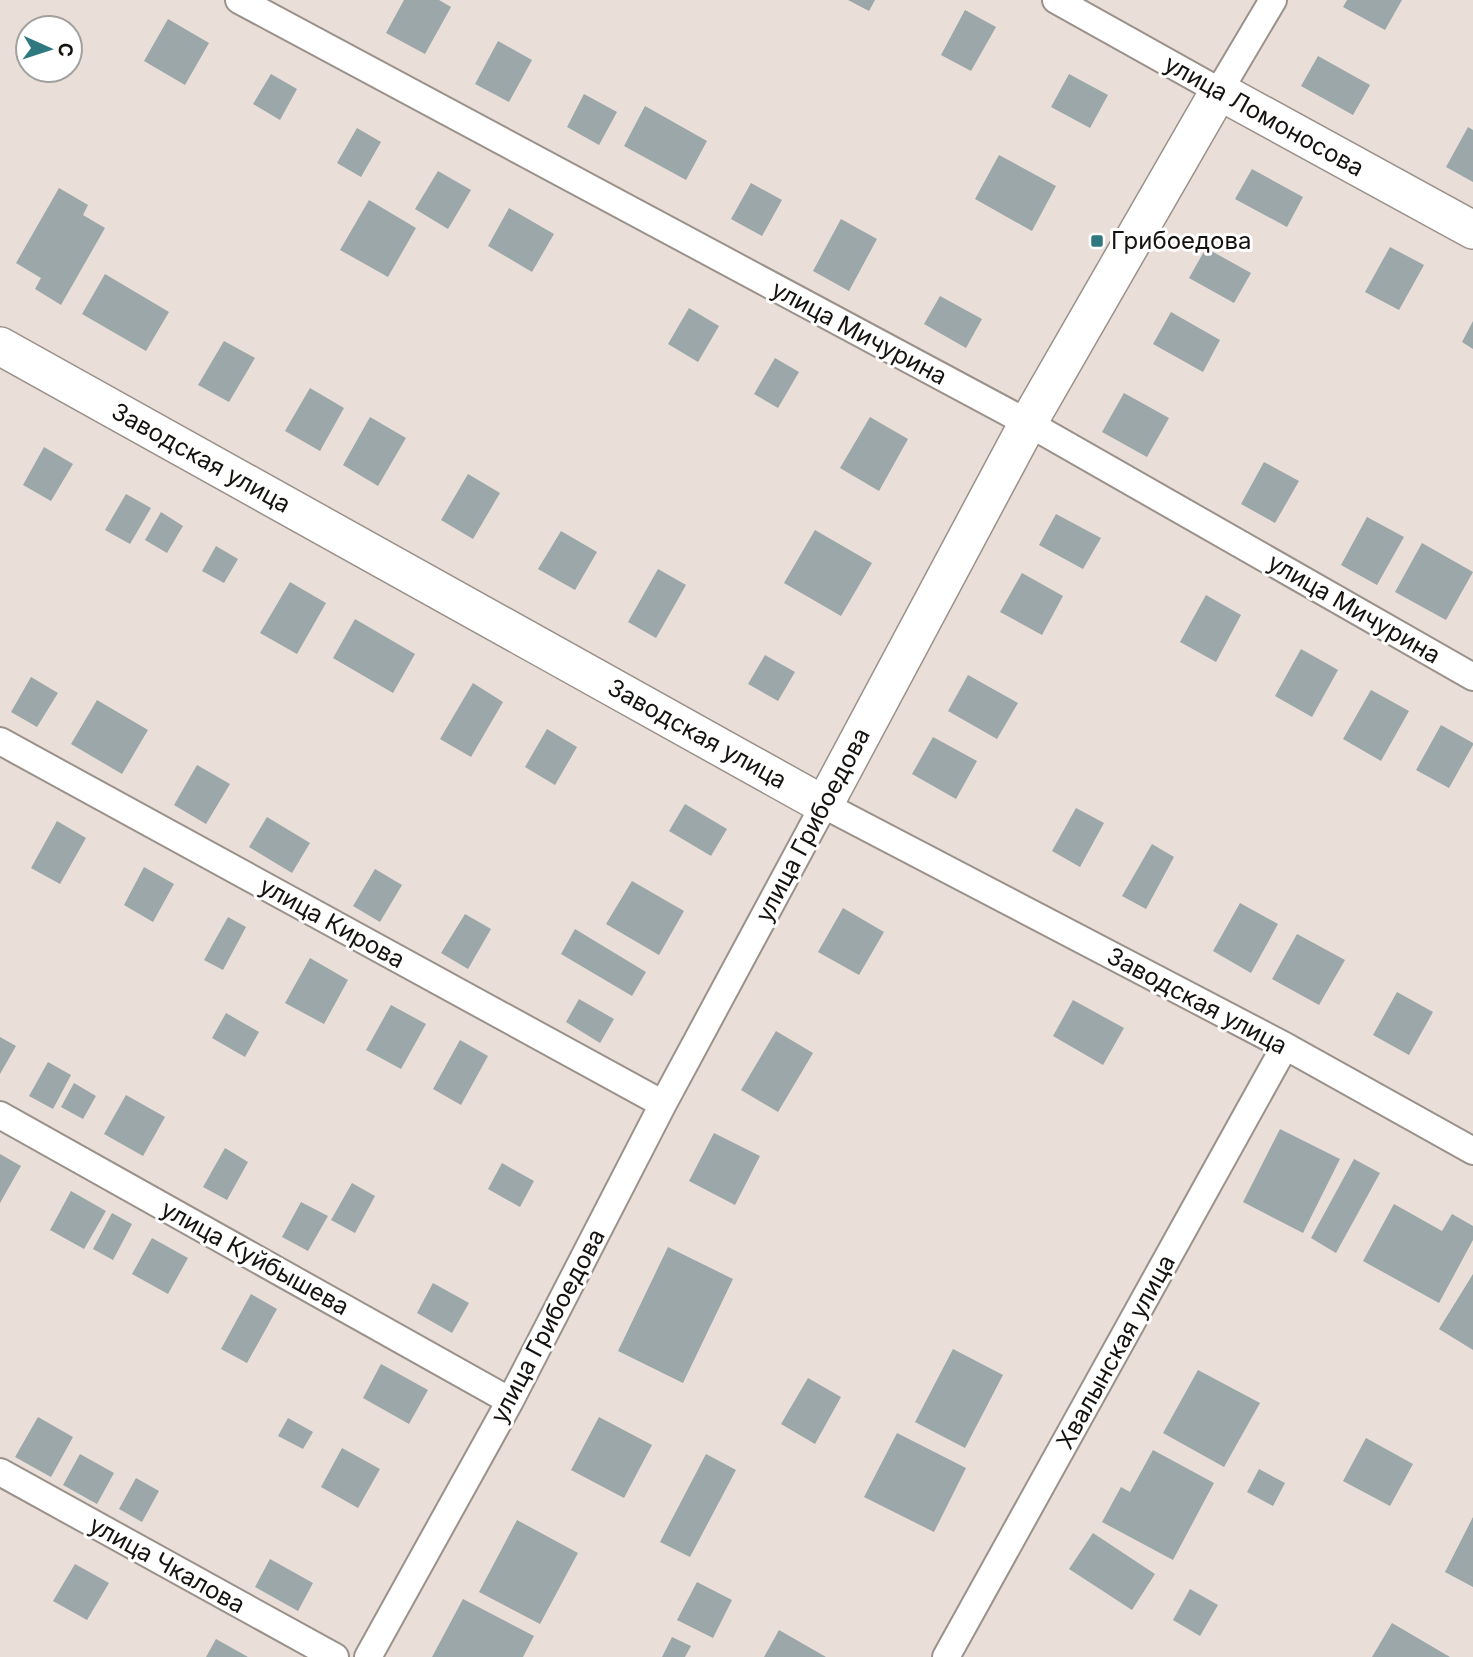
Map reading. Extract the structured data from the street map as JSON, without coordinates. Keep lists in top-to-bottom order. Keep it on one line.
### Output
{"streets":{"street":["улица Ломоносова","улица Мичурина","Заводская улица","улица Грибоедова","улица Кирова","улица Куйбышева","Хвалынская улица","улица Чкалова"]},"crossings":[["улица Ломоносова","улица Грибоедова"],["улица Мичурина","улица Грибоедова"],["Заводская улица","улица Грибоедова"],["Заводская улица","Хвалынская улица"],["улица Грибоедова","улица Кирова"],["улица Грибоедова","улица Куйбышева"]],"places":{"transit":["Грибоедова"]},"north":"right"}
